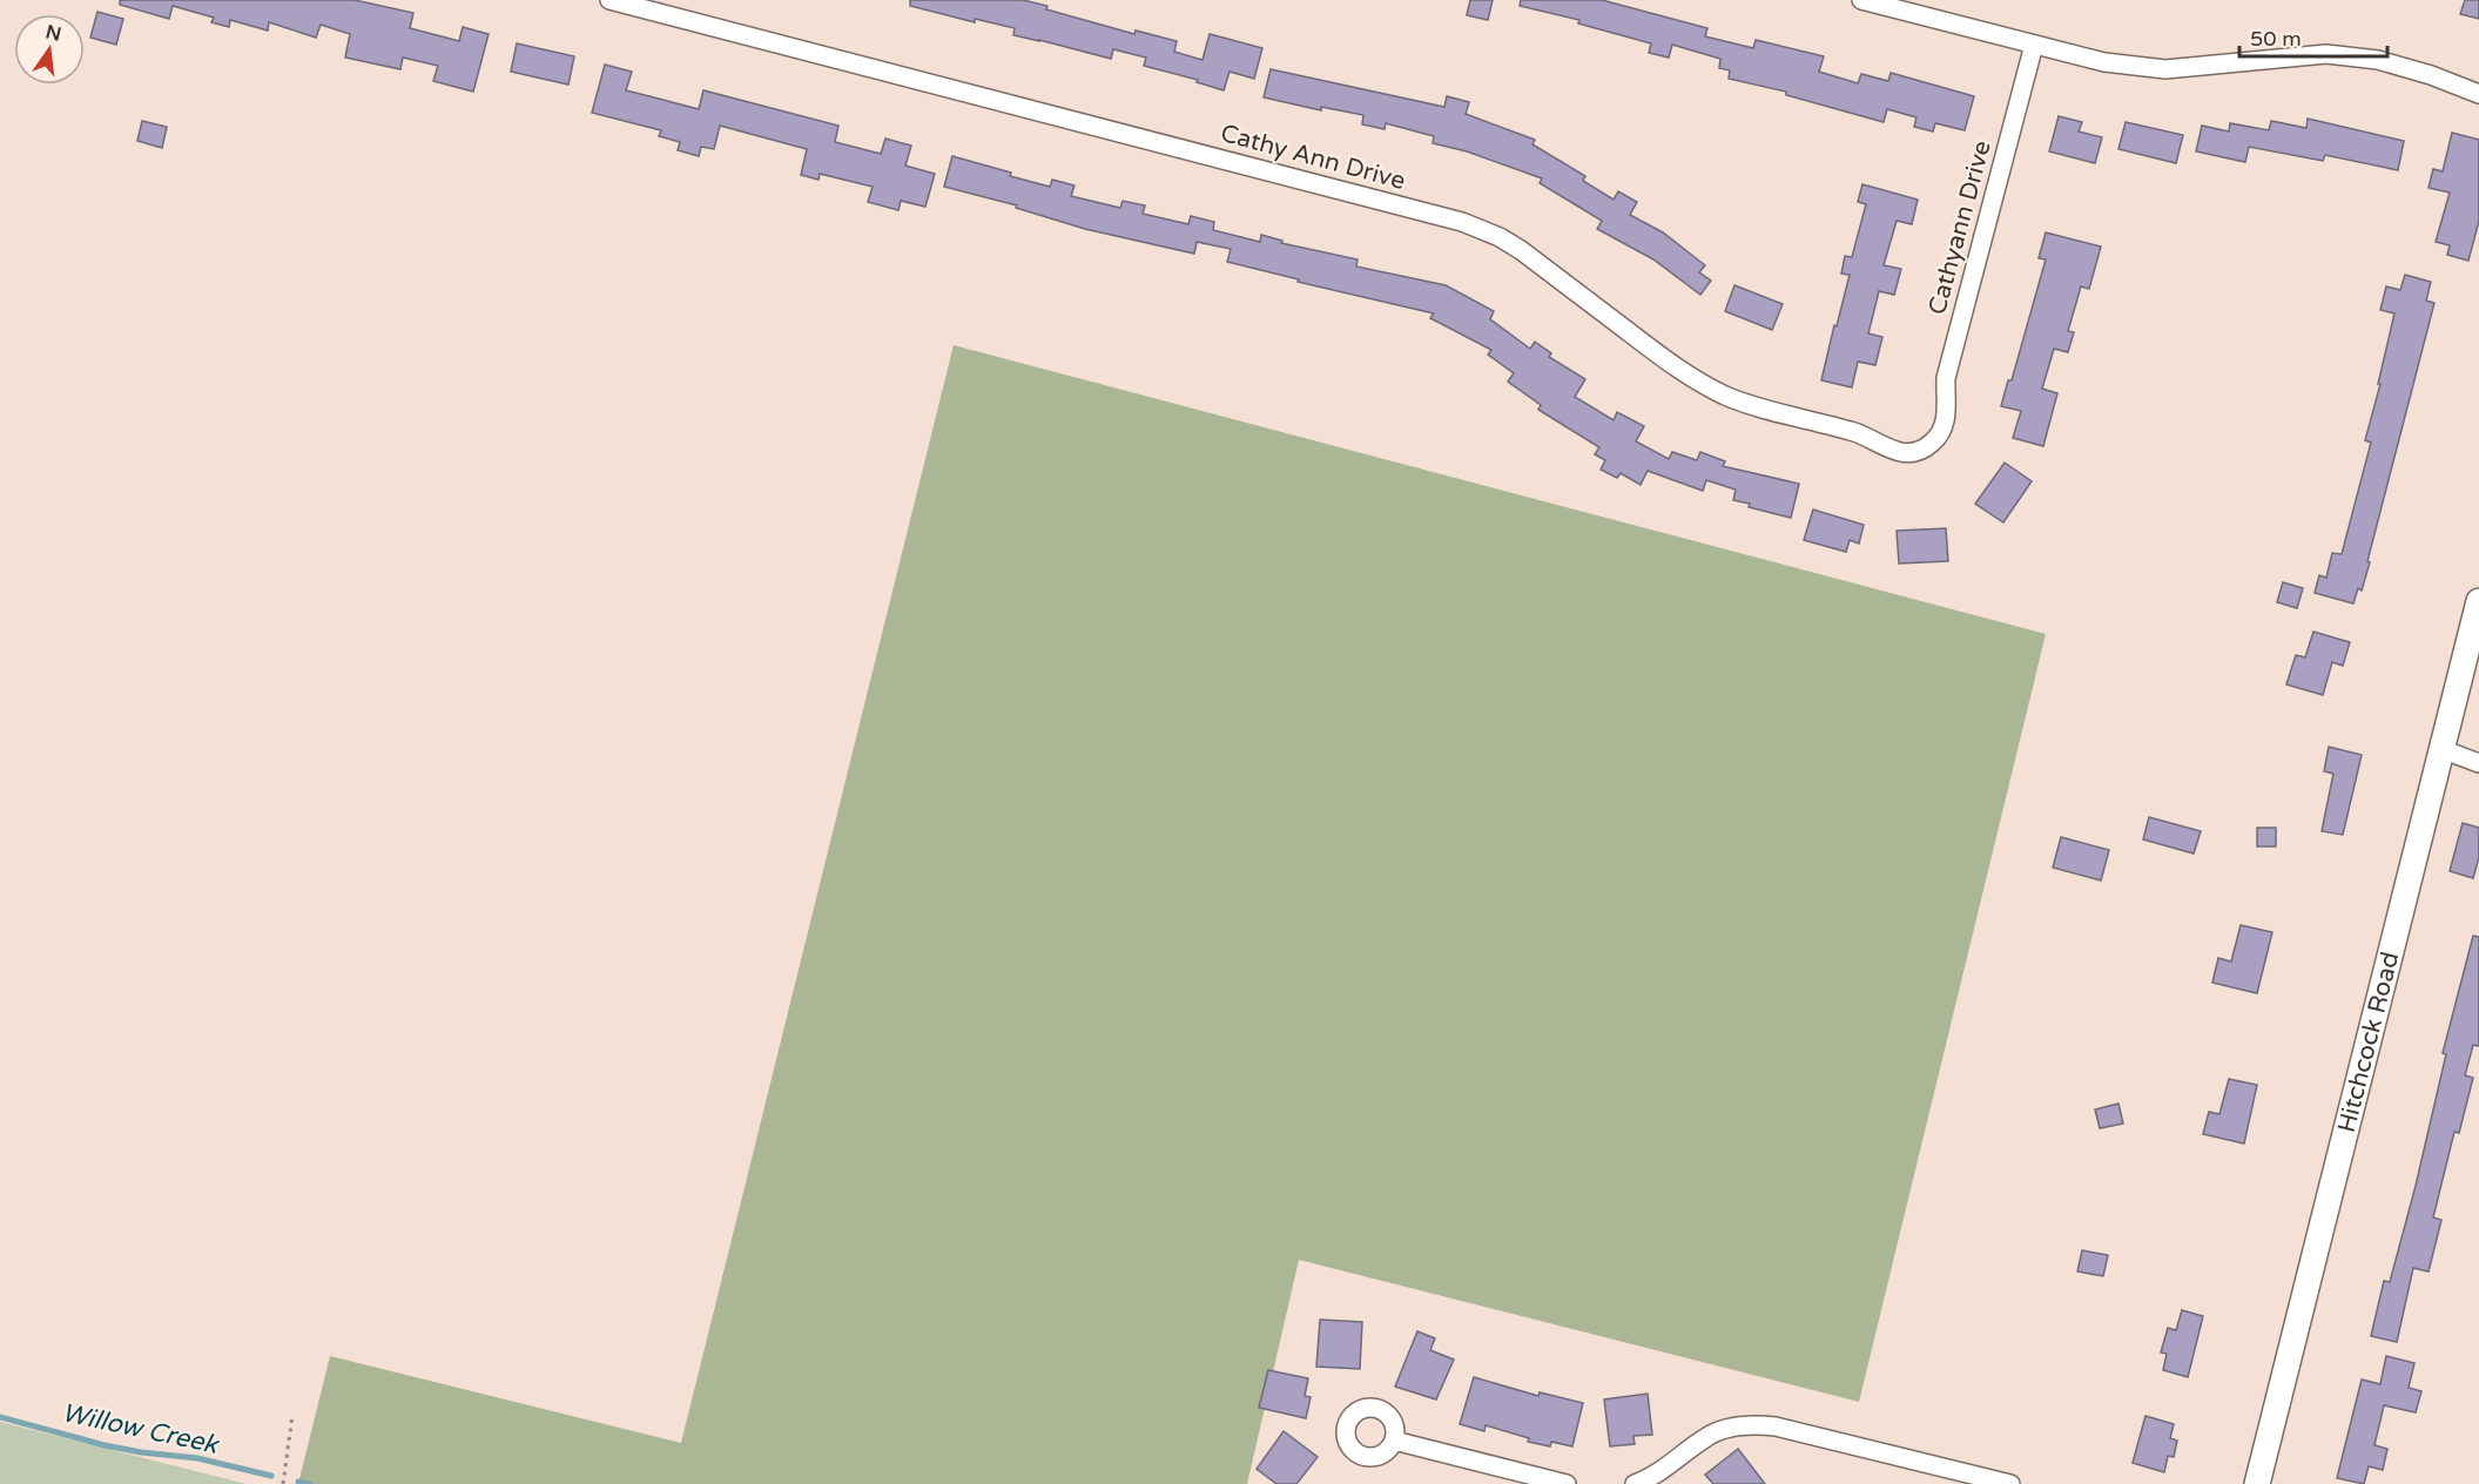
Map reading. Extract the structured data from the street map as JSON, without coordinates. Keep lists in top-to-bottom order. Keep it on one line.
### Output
{"streets":{"street":["Cathy Ann Drive","Cathyann Drive","Hitchcock Road"]},"crossings":[["Cathy Ann Drive","Cathyann Drive"]],"water":["Willow Creek"],"scale_bar":"50 m","north":"top"}
